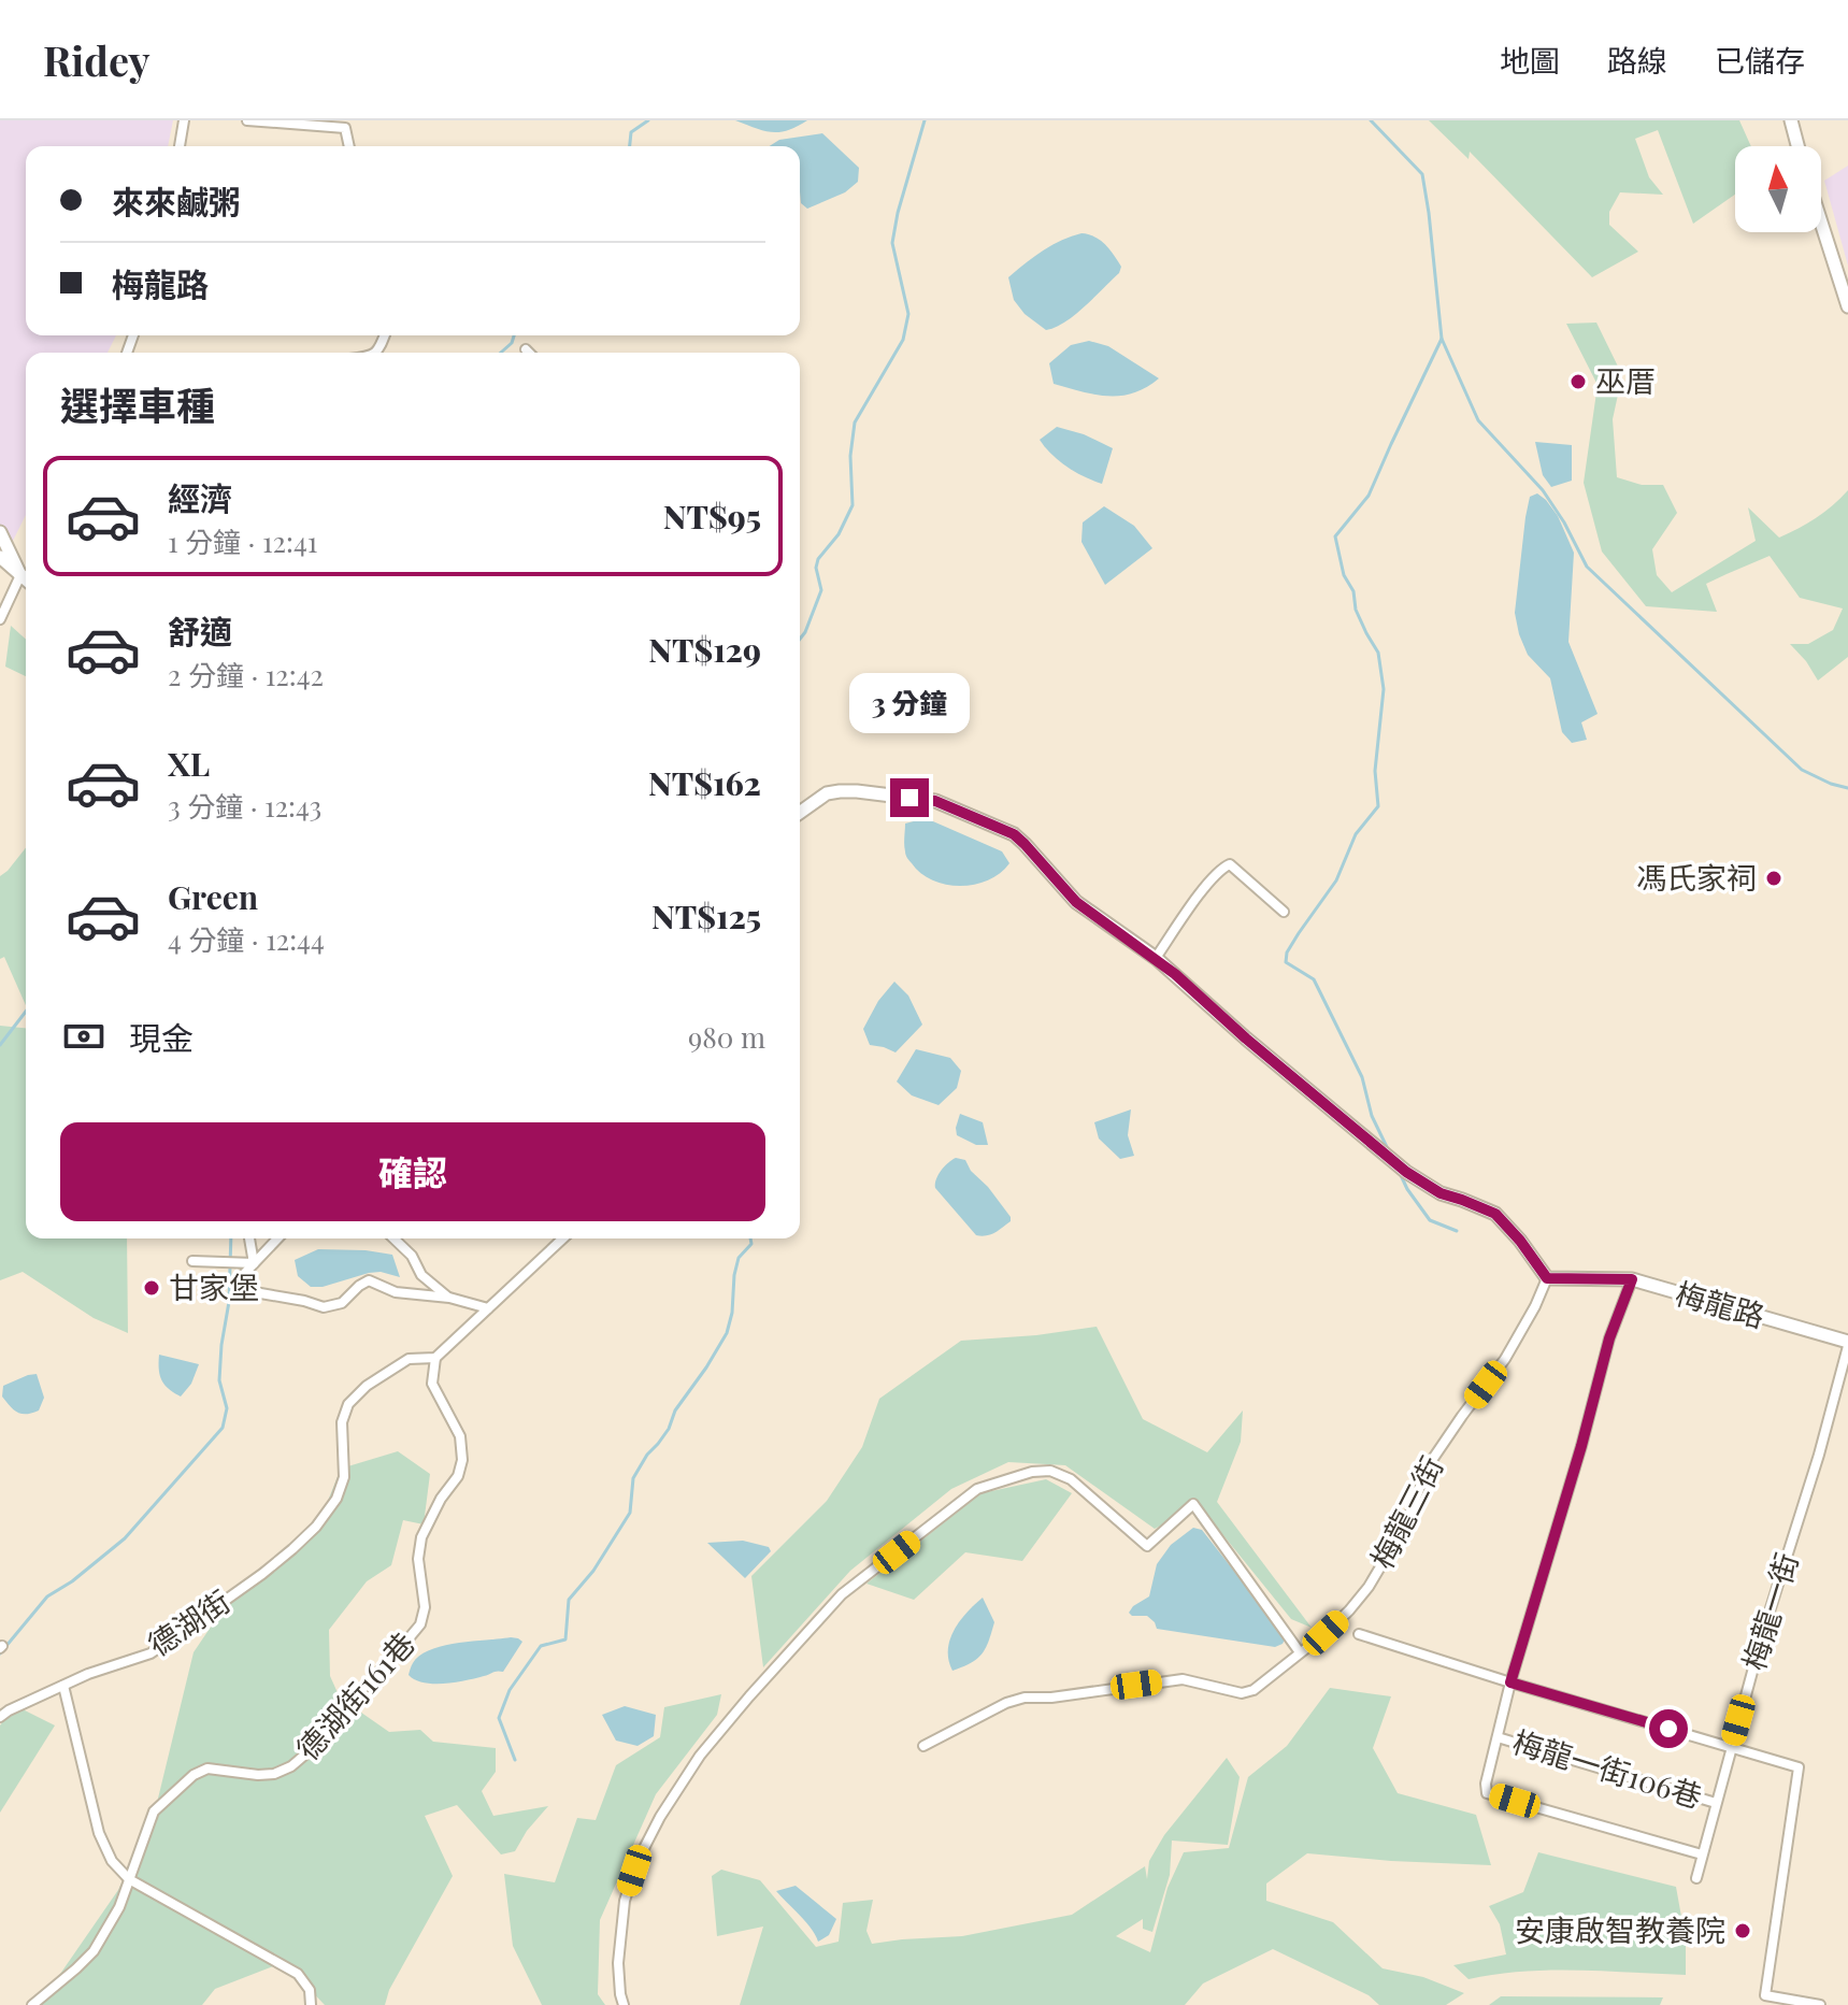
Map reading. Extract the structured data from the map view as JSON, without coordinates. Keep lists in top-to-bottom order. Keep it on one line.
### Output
{"streets":{"street":["梅龍路","梅龍三街","梅龍一街","德湖街","德湖街161巷","梅龍一街106巷"]},"crossings":[["梅龍路","梅龍三街"],["梅龍路","梅龍一街"],["梅龍一街","梅龍一街106巷"],["德湖街","德湖街161巷"]],"places":["巫厝","馮氏家祠","甘家堡","安康啟智教養院"],"north":"top","page":{"header":"Ridey","nav":["地圖","路線","已儲存"],"banner":["來來鹹粥","梅龍路"],"heading":"選擇車種","list":[{"name":"經濟","note":"1 分鐘 · 12:41","value":"NT$95"},{"name":"舒適","note":"2 分鐘 · 12:42","value":"NT$129"},{"name":"XL","note":"3 分鐘 · 12:43","value":"NT$162"},{"name":"Green","note":"4 分鐘 · 12:44","value":"NT$125"}],"bubble":"3 分鐘","pay":["現金","980 m"],"buttons":"確認"}}
